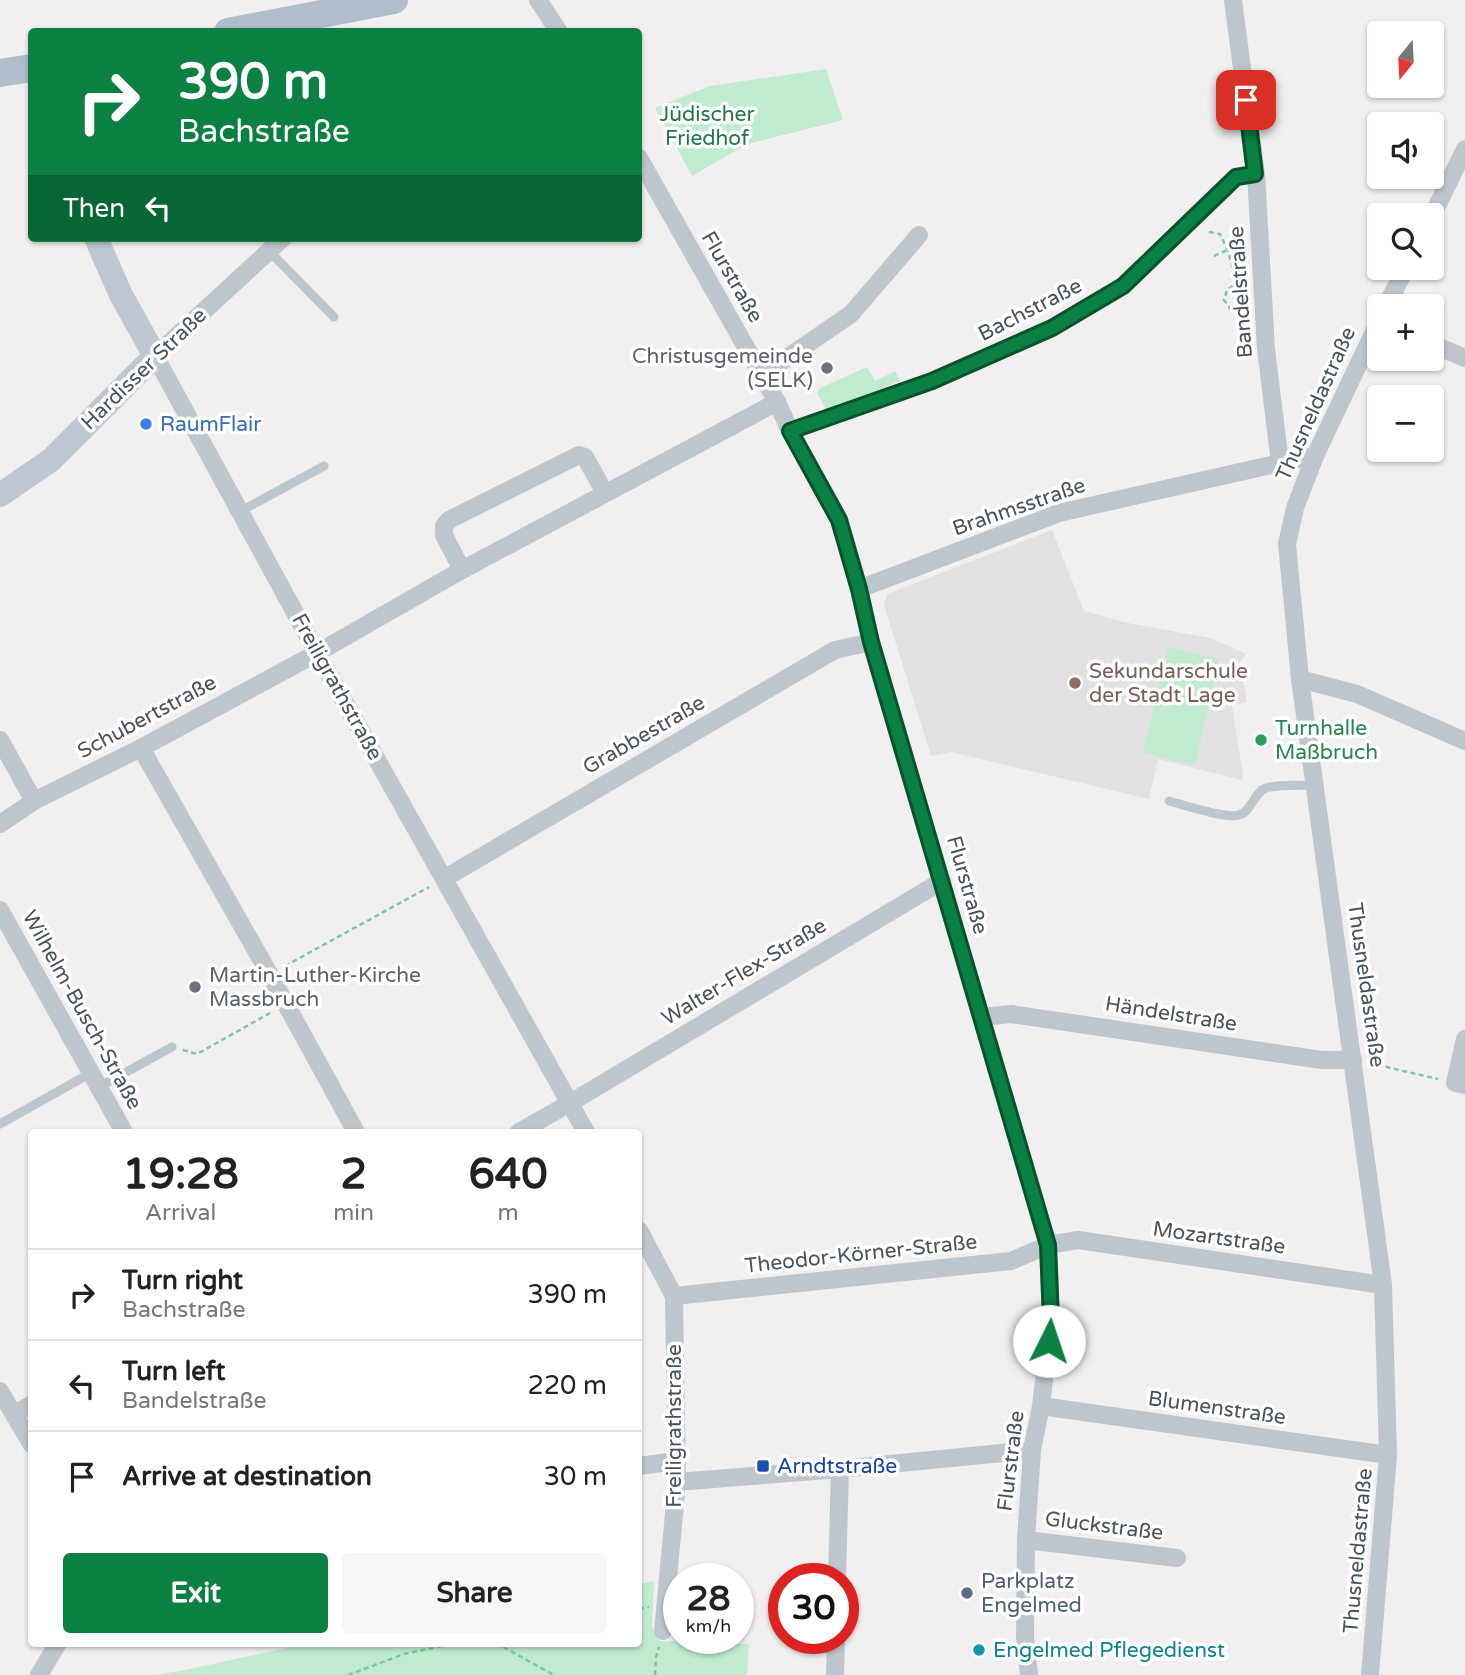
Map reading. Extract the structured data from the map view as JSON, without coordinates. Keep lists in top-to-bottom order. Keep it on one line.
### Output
{"streets":{"street":["Flurstraße","Bandelstraße","Bachstraße","Hardisser Straße","Thusneldastraße","Brahmsstraße","Freiligrathstraße","Schubertstraße","Grabbestraße","Walter-Flex-Straße","Wilhelm-Busch-Straße","Händelstraße","Mozartstraße","Theodor-Körner-Straße","Blumenstraße","Gluckstraße"]},"crossings":[["Flurstraße","Bachstraße"],["Flurstraße","Brahmsstraße"],["Flurstraße","Schubertstraße"],["Flurstraße","Grabbestraße"],["Flurstraße","Walter-Flex-Straße"],["Flurstraße","Händelstraße"],["Flurstraße","Mozartstraße"],["Flurstraße","Theodor-Körner-Straße"],["Flurstraße","Blumenstraße"],["Flurstraße","Gluckstraße"],["Bandelstraße","Bachstraße"],["Bandelstraße","Brahmsstraße"],["Hardisser Straße","Freiligrathstraße"],["Thusneldastraße","Händelstraße"],["Thusneldastraße","Mozartstraße"],["Thusneldastraße","Blumenstraße"],["Freiligrathstraße","Schubertstraße"],["Freiligrathstraße","Grabbestraße"],["Freiligrathstraße","Walter-Flex-Straße"],["Freiligrathstraße","Theodor-Körner-Straße"],["Mozartstraße","Theodor-Körner-Straße"]],"parks":["Jüdischer Friedhof"],"places":{"other":["Christusgemeinde (SELK)","RaumFlair","Sekundarschule der Stadt Lage","Turnhalle Maßbruch","Martin-Luther-Kirche Massbruch","Parkplatz Engelmed","Engelmed Pflegedienst"],"transit":["Arndtstraße"]},"north":"bottom","page":{"map_buttons":["+","−"],"turn":["390 m","Bachstraße"],"then":"Then","eta":["19:28","Arrival","2","min","640","m"],"list":[{"name":"Turn right","note":"Bachstraße","value":"390 m"},{"name":"Turn left","note":"Bandelstraße","value":"220 m"},{"name":"Arrive at destination","value":"30 m"}],"buttons":["Exit","Share"],"speed":"28 km/h","limit":"30"}}
